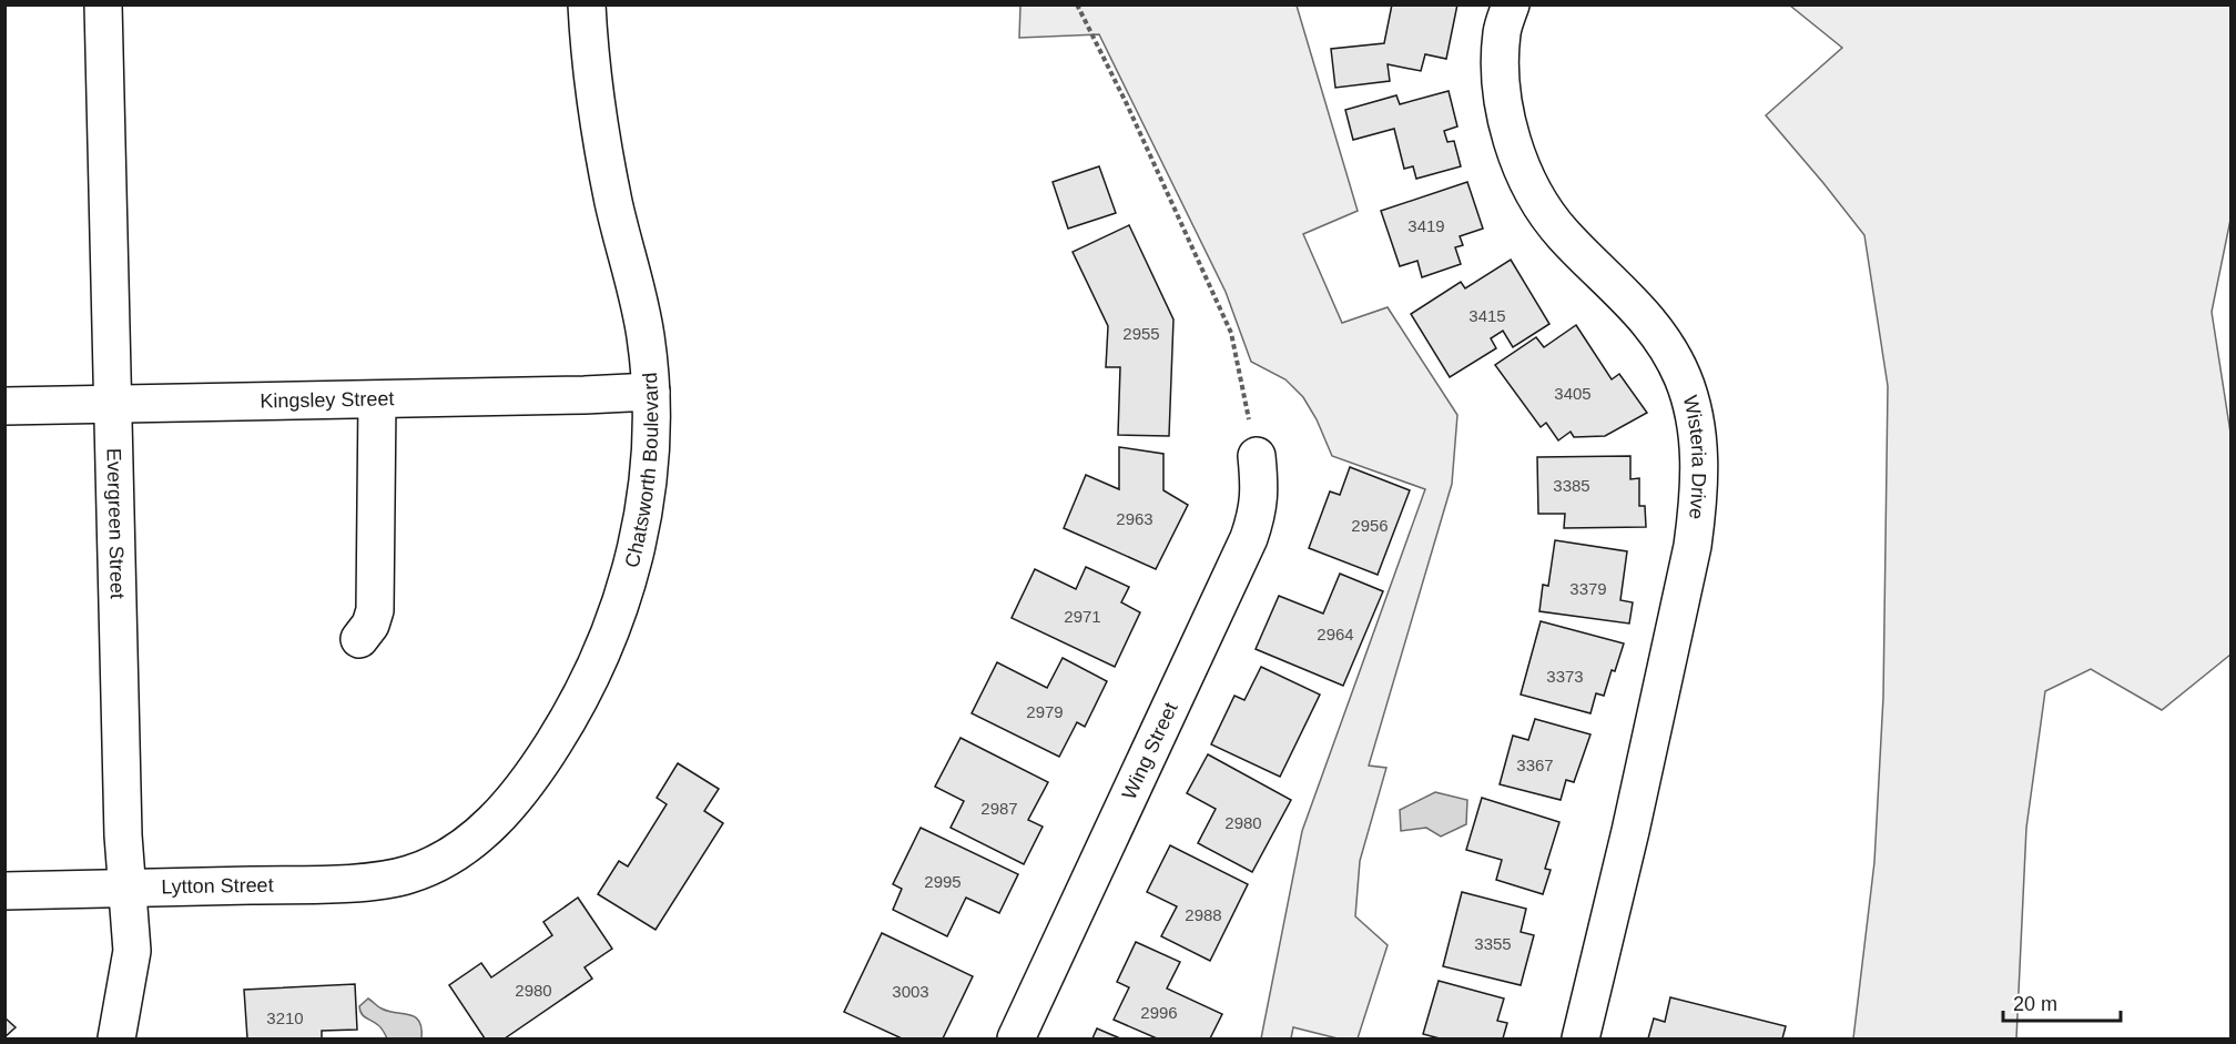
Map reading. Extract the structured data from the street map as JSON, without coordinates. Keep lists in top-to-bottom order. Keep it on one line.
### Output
{"streets":{"street":["Kingsley Street","Wisteria Drive","Chatsworth Boulevard","Evergreen Street","Wing Street","Lytton Street"]},"crossings":[["Kingsley Street","Chatsworth Boulevard"],["Kingsley Street","Evergreen Street"],["Chatsworth Boulevard","Lytton Street"],["Evergreen Street","Lytton Street"]],"house_numbers":["3419","3415","2955","3405","3385","2963","2956","3379","2971","2964","3373","2979","3367","2987","2980","2995","2988","3355","2980","3003","2996","3210"],"scale_bar":"20 m"}
